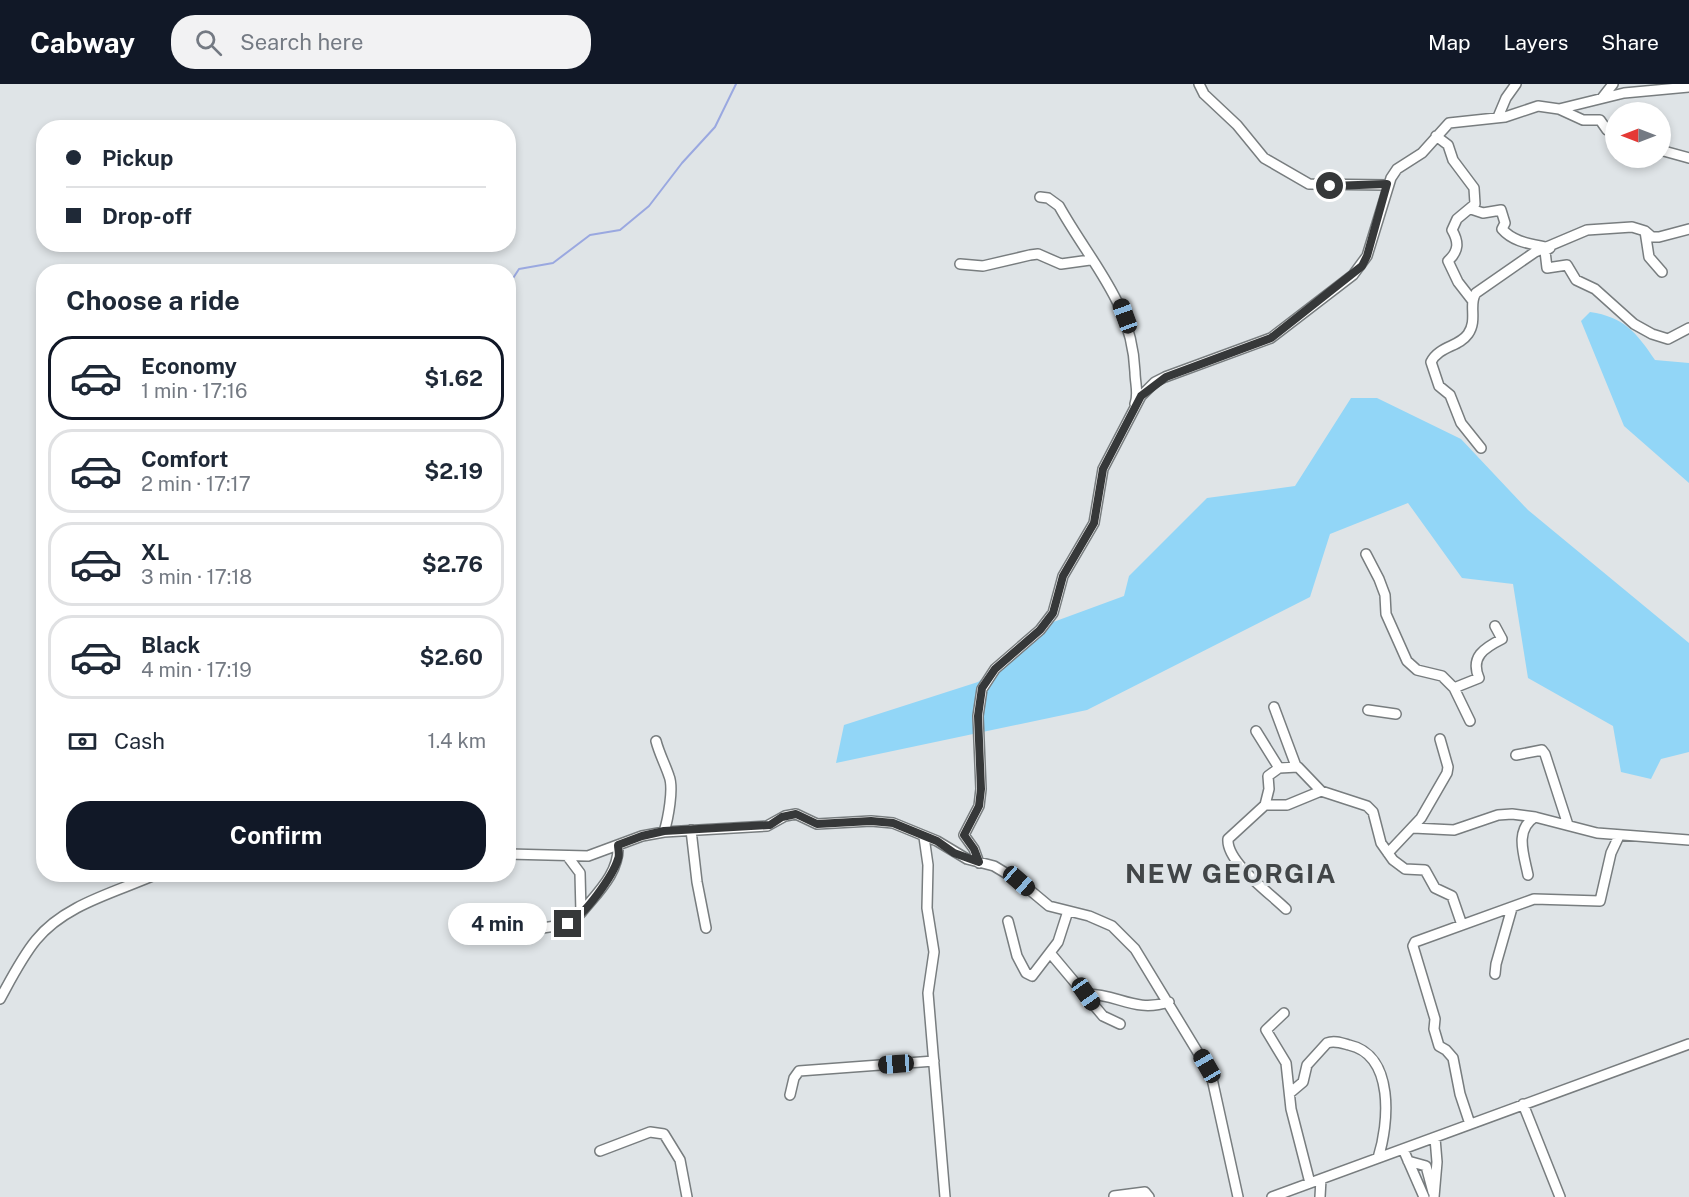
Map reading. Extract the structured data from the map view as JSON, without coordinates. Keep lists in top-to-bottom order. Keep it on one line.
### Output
{"districts":["NEW GEORGIA"],"north":"left","page":{"header":"Cabway","search":"Search here","nav":["Map","Layers","Share"],"banner":["Pickup","Drop-off"],"heading":"Choose a ride","list":[{"name":"Economy","note":"1 min · 17:16","value":"$1.62"},{"name":"Comfort","note":"2 min · 17:17","value":"$2.19"},{"name":"XL","note":"3 min · 17:18","value":"$2.76"},{"name":"Black","note":"4 min · 17:19","value":"$2.60"}],"pay":["Cash","1.4 km"],"buttons":"Confirm","bubble":"4 min"}}
